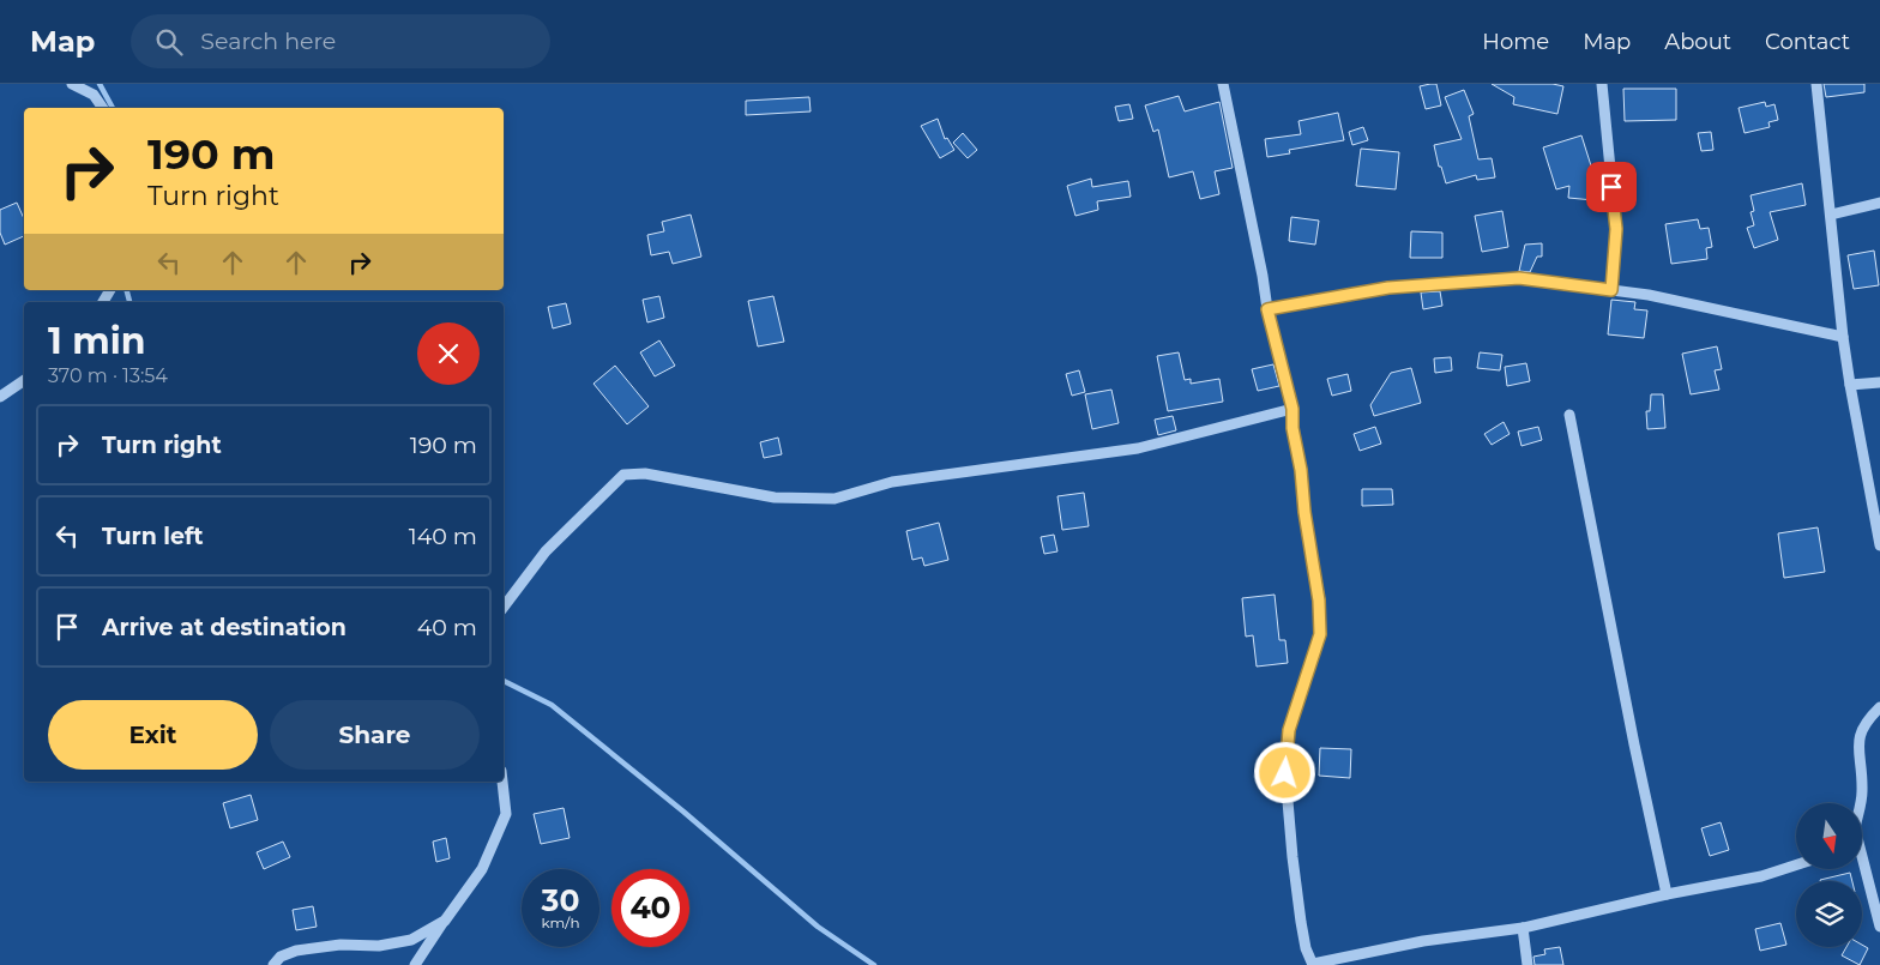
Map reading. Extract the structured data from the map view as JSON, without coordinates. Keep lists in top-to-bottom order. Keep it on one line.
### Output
{"north":"bottom","page":{"header":"Map","search":"Search here","nav":["Home","Map","About","Contact"],"turn":["190 m","Turn right"],"heading":["1 min","370 m · 13:54"],"list":[{"name":"Turn right","value":"190 m"},{"name":"Turn left","value":"140 m"},{"name":"Arrive at destination","value":"40 m"}],"buttons":["Exit","Share"],"speed":"30 km/h","limit":"40"}}
